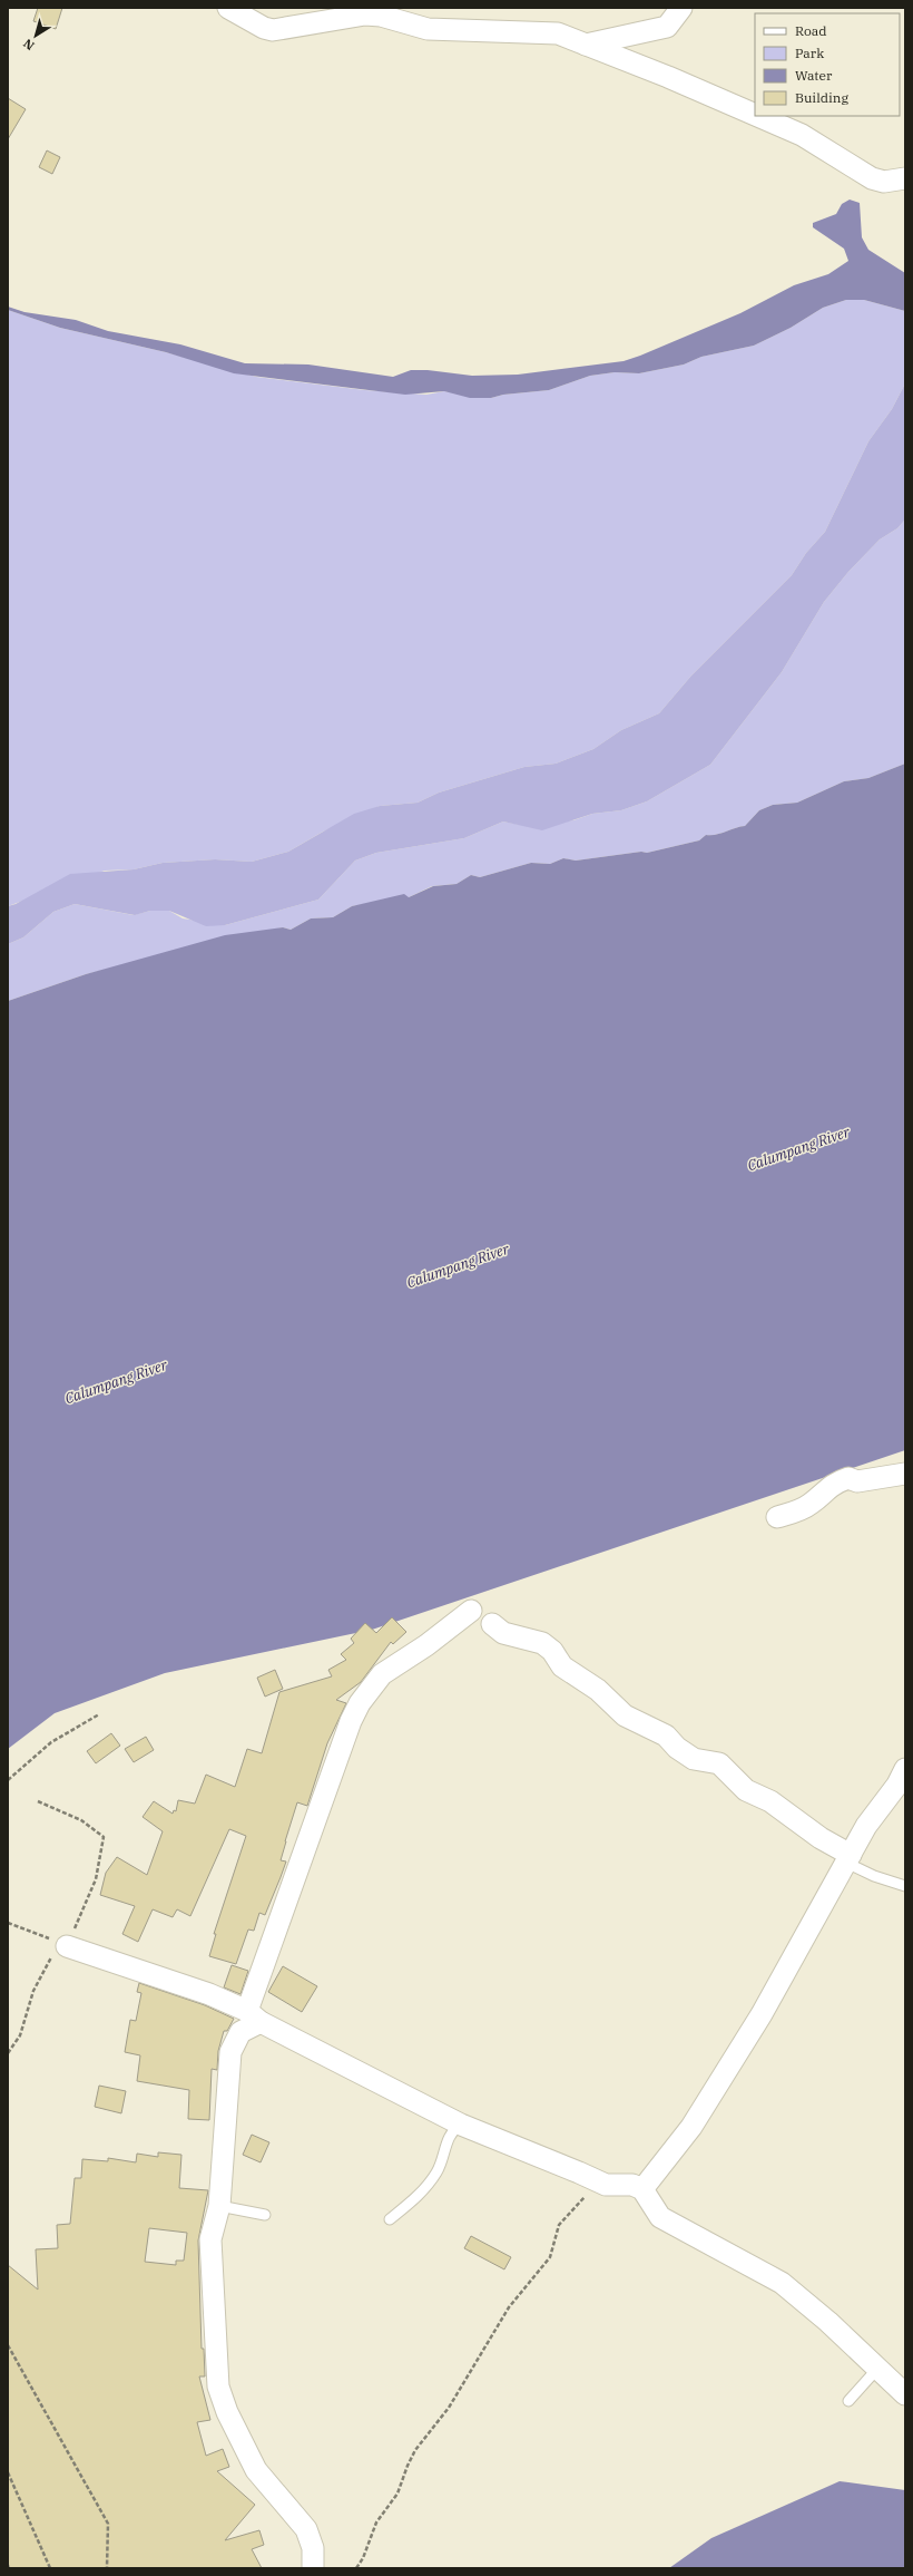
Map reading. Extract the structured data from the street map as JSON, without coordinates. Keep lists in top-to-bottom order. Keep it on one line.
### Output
{"water":["Calumpang River"],"legend":["Road","Park","Water","Building"],"north":"bottom left"}
